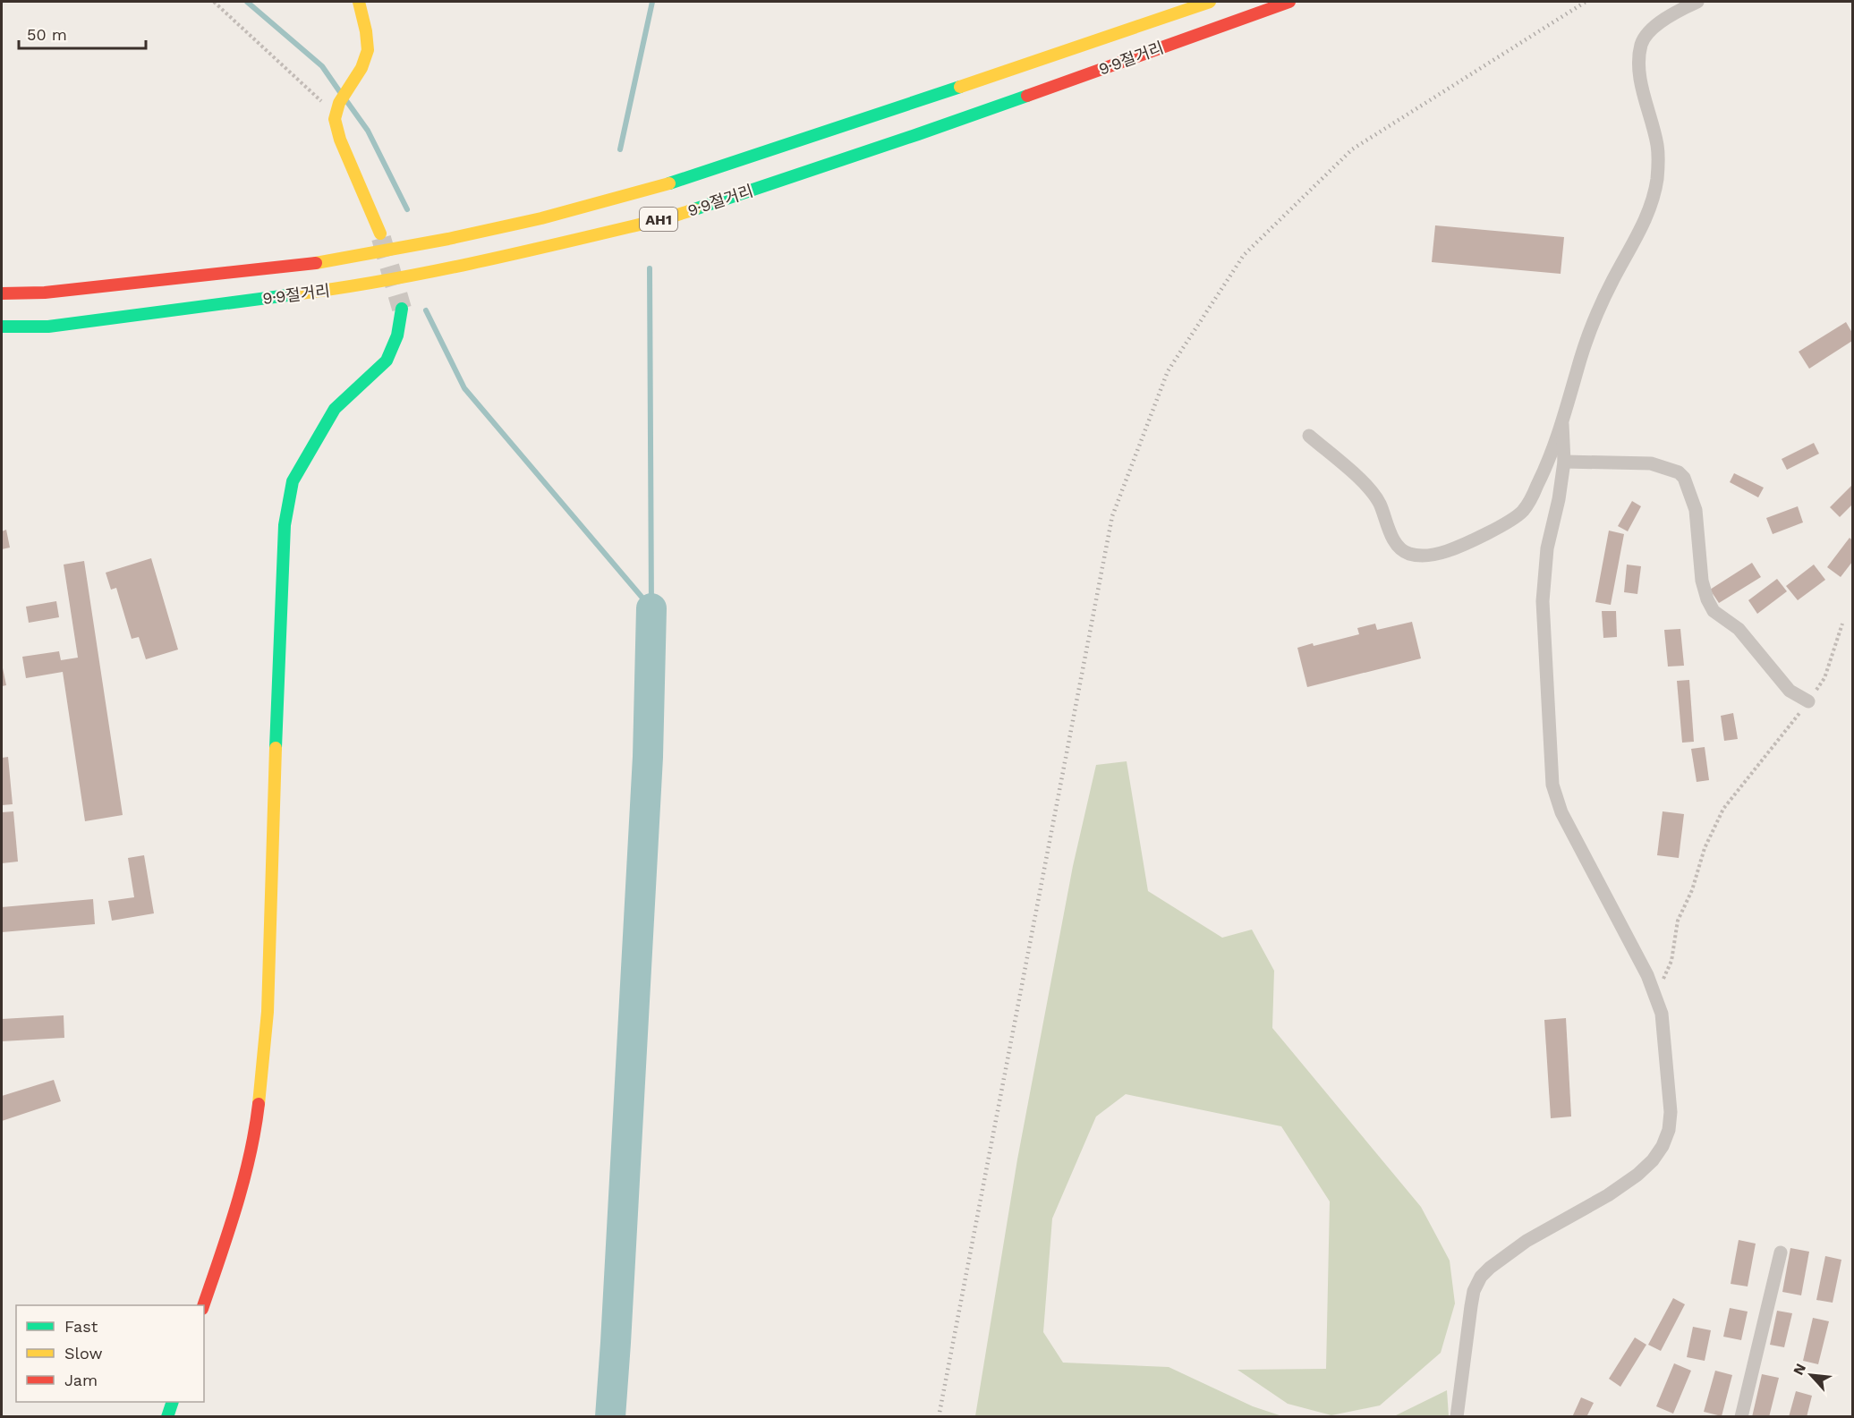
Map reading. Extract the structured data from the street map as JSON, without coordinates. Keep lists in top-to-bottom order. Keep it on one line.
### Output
{"streets":{"main road":["9·9절거리","AH1"]},"legend":["Fast","Slow","Jam"],"scale_bar":"50 m","north":"top left"}
